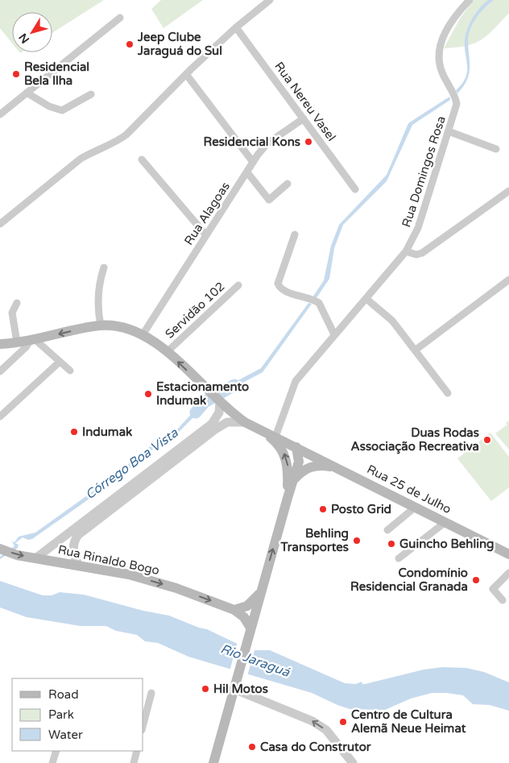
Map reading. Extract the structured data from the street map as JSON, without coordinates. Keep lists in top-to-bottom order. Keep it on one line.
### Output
{"streets":{"main road":["Rua 25 de Julho","Rua Rinaldo Bogo"],"street":["Rua Nereu Vasel","Rua Domingos Rosa","Rua Alagoas","Servidão 102"]},"crossings":[["Rua Nereu Vasel","Rua Alagoas"],["Rua Domingos Rosa","Rua 25 de Julho"]],"one_way":["Rua Rinaldo Bogo"],"water":["Córrego Boa Vista","Rio Jaraguá"],"places":["Jeep Clube Jaraguá do Sul","Residencial Bela Ilha","Residencial Kons","Estacionamento Indumak","Indumak","Duas Rodas Associação Recreativa","Posto Grid","Behling Transportes","Guincho Behling","Condomínio Residencial Granada","Hil Motos","Centro de Cultura Alemã Neue Heimat","Casa do Construtor"],"legend":["Road","Park","Water"],"north":"bottom left"}
